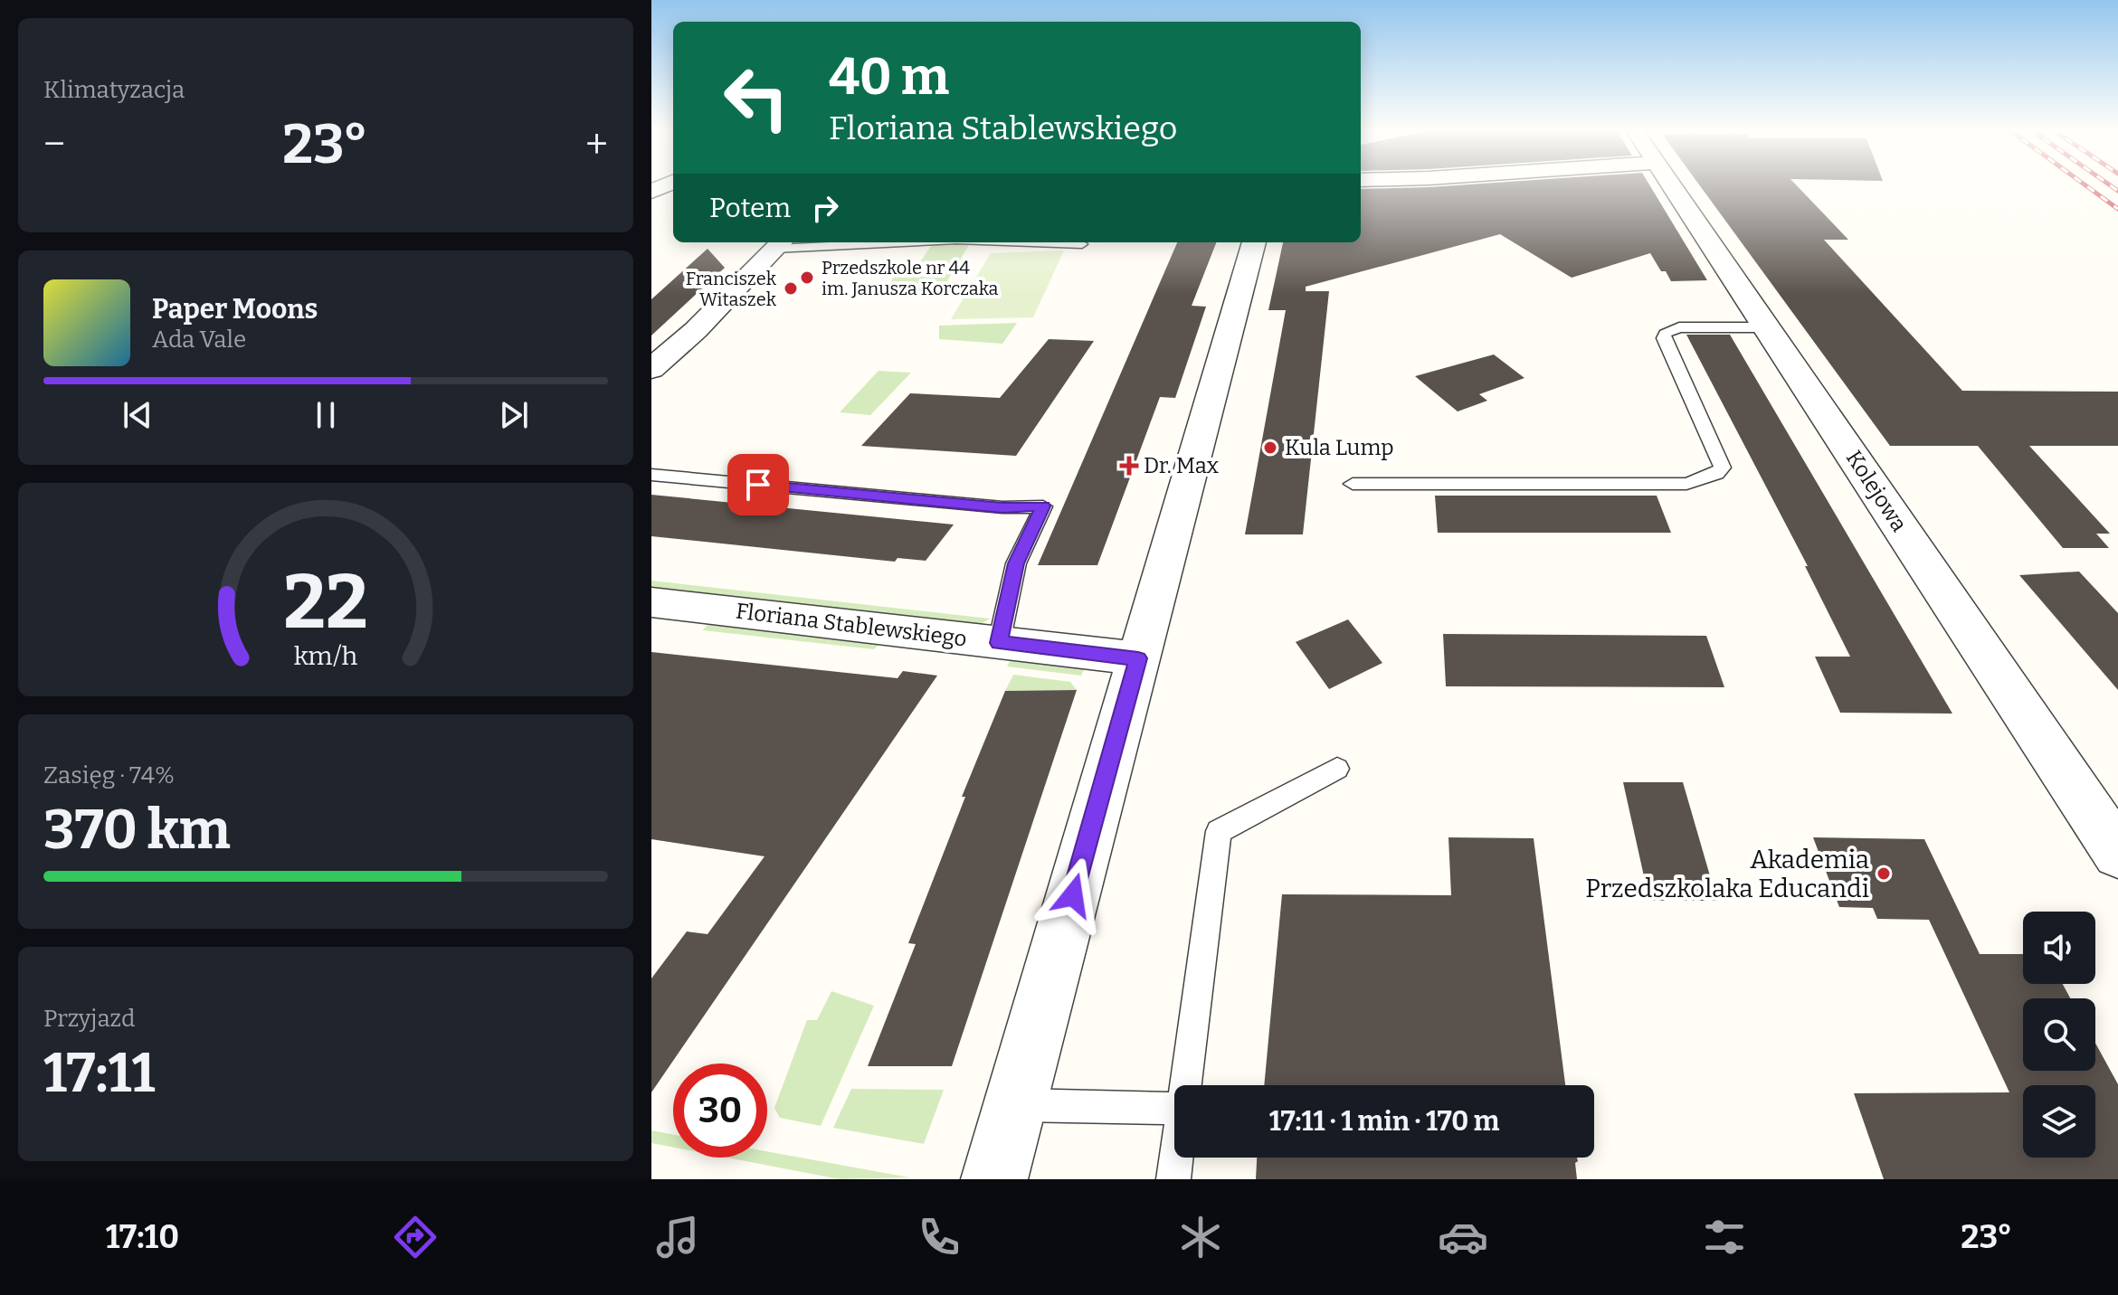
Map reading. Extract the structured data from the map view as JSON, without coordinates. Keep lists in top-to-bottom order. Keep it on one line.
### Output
{"streets":{"street":["Kolejowa","Floriana Stablewskiego"]},"places":{"other":["Przedszkole nr 44 im. Janusza Korczaka","Franciszek Witaszek","Kula Lump","Akademia Przedszkolaka Educandi"],"health":["Dr. Max"]},"page":{"tile":["Klimatyzacja",["Zasięg · 74%","370 km"],["Przyjazd","17:11"]],"turn":["40 m","Floriana Stablewskiego"],"heat":["−","23°","+"],"then":"Potem","song":["Paper Moons","Ada Vale"],"limit":"30","trip":"17:11 · 1 min · 170 m","tabs":["17:10","23°"],"gauge":["22","km/h"]}}
